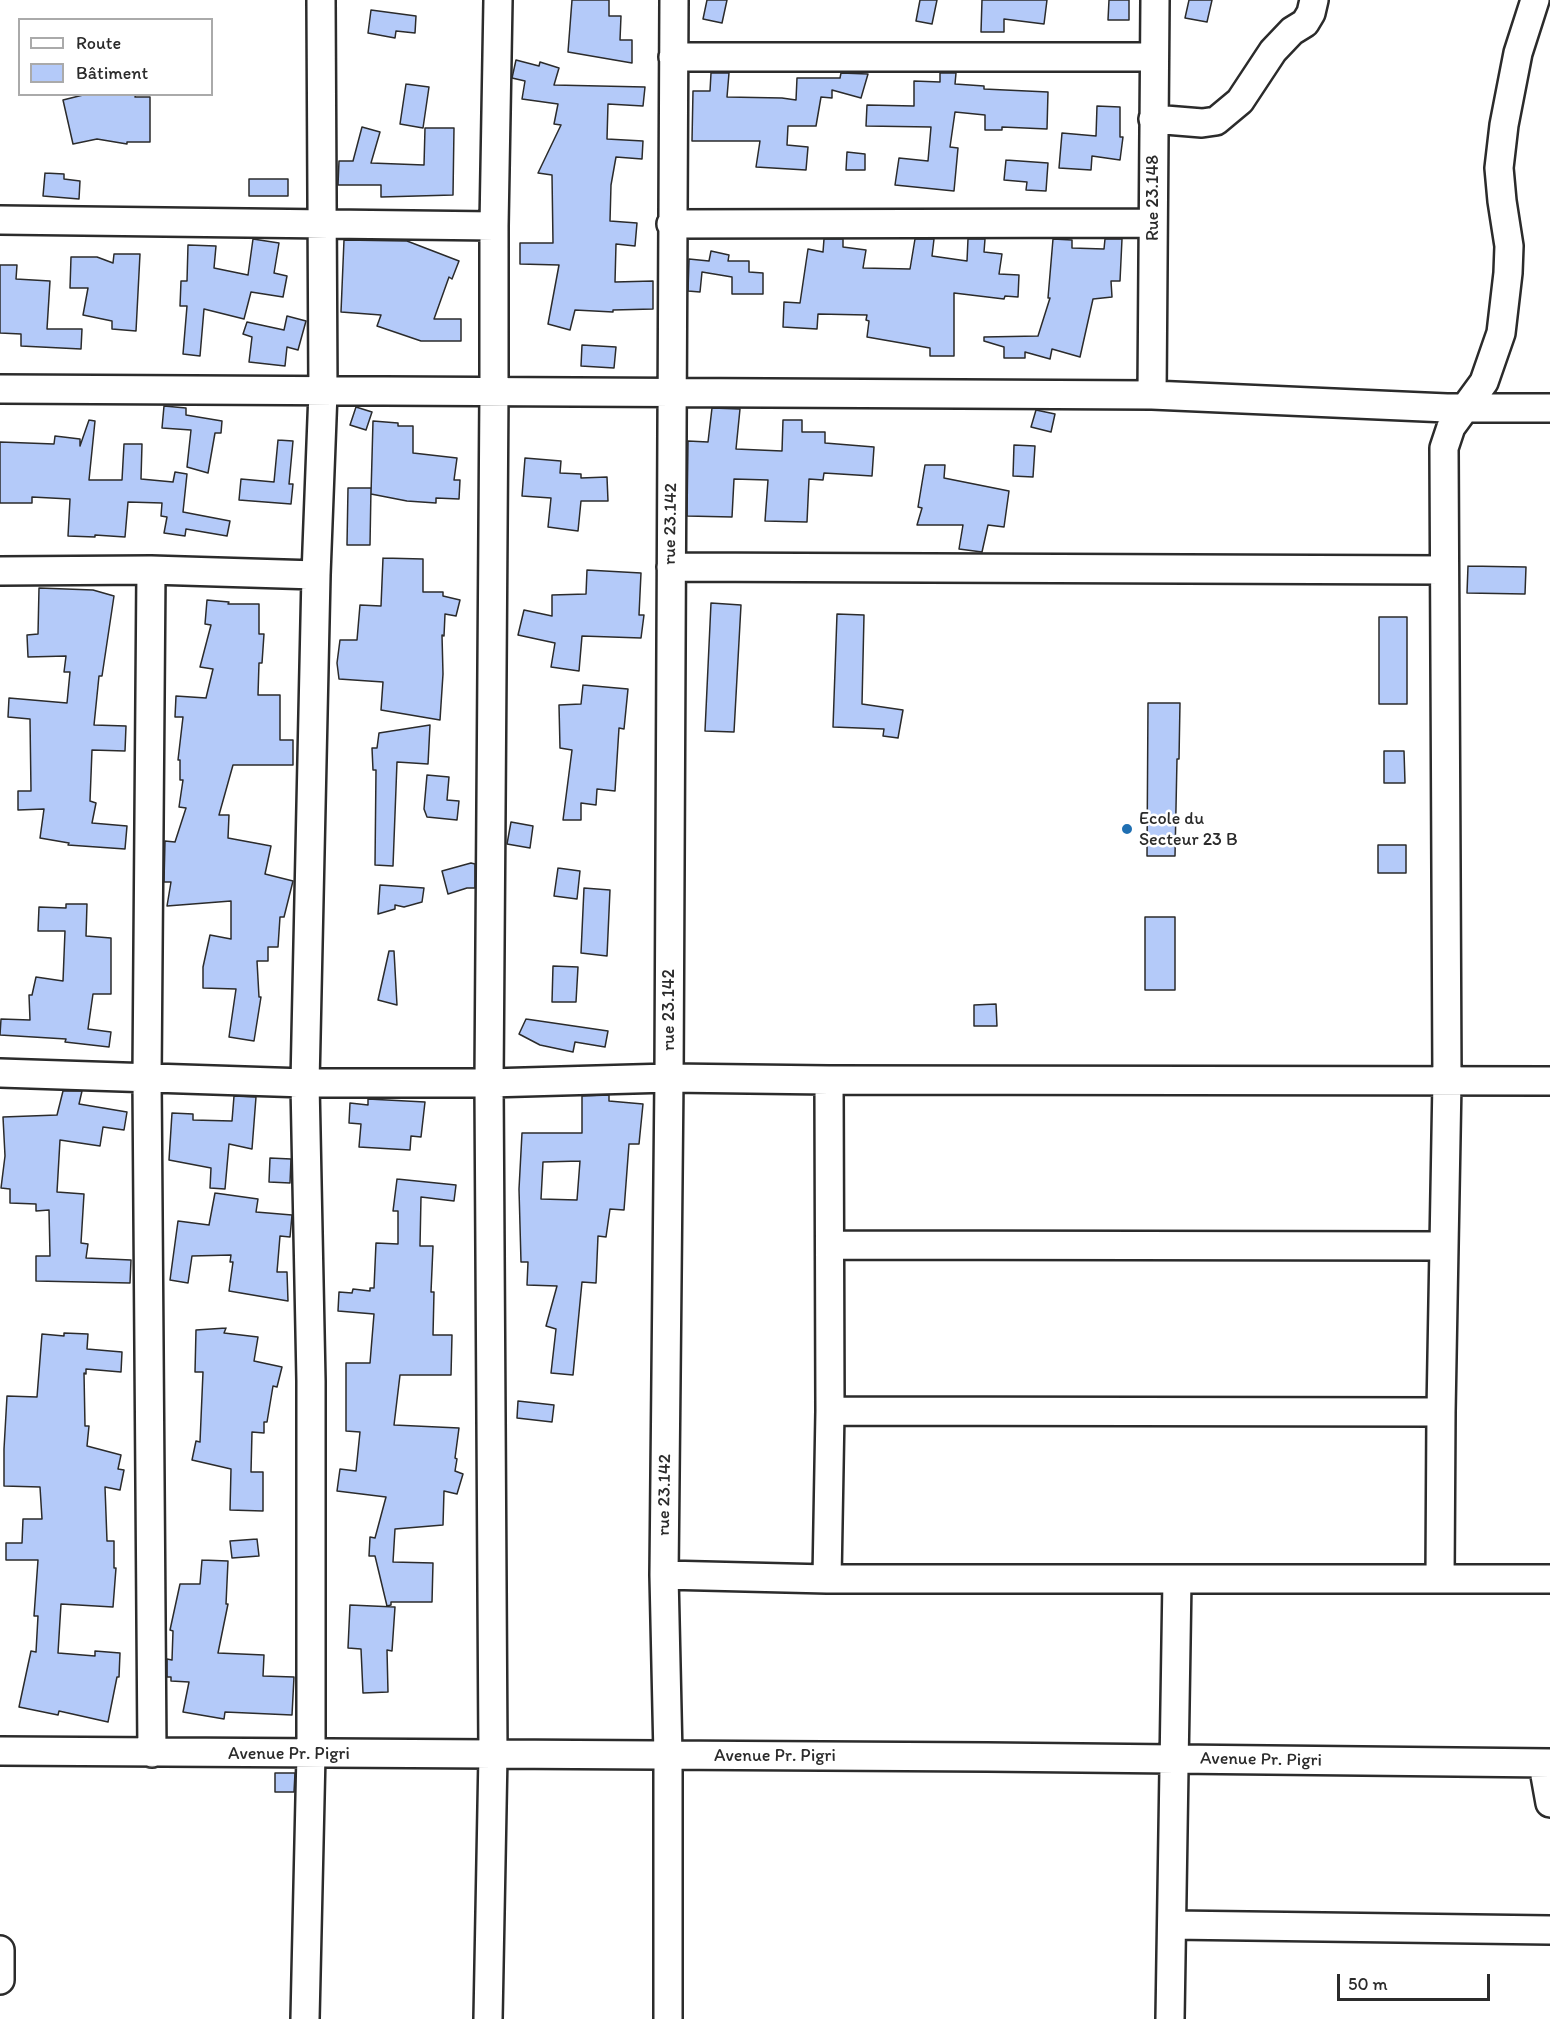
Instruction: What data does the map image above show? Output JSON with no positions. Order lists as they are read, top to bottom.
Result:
{
  "streets": {
    "street": ["Rue 23.148", "rue 23.142", "Avenue Pr. Pigri"]
  },
  "crossings": [
    ["rue 23.142", "Avenue Pr. Pigri"]
  ],
  "places": ["Ecole du Secteur 23 B"],
  "legend": ["Route", "Bâtiment"],
  "scale_bar": "50 m"
}
